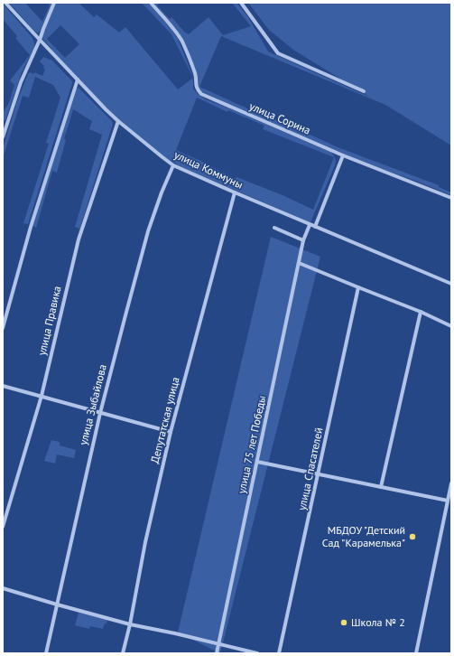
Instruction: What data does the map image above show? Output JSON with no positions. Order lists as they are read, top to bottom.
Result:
{
  "streets": {
    "street": [
      "улица Сорина",
      "улица Коммуны",
      "улица Правика",
      "улица Зыбайлова",
      "Депутатская улица",
      "улица 75 лет Победы",
      "улица Спасателей"
    ]
  },
  "crossings": [
    ["улица Коммуны", "улица Правика"],
    ["улица Коммуны", "улица Зыбайлова"],
    ["улица Коммуны", "Депутатская улица"],
    ["улица Коммуны", "улица 75 лет Победы"]
  ],
  "places": ["МБДОУ \"Детский Сад \"Карамелька\"", "Школа № 2"]
}
